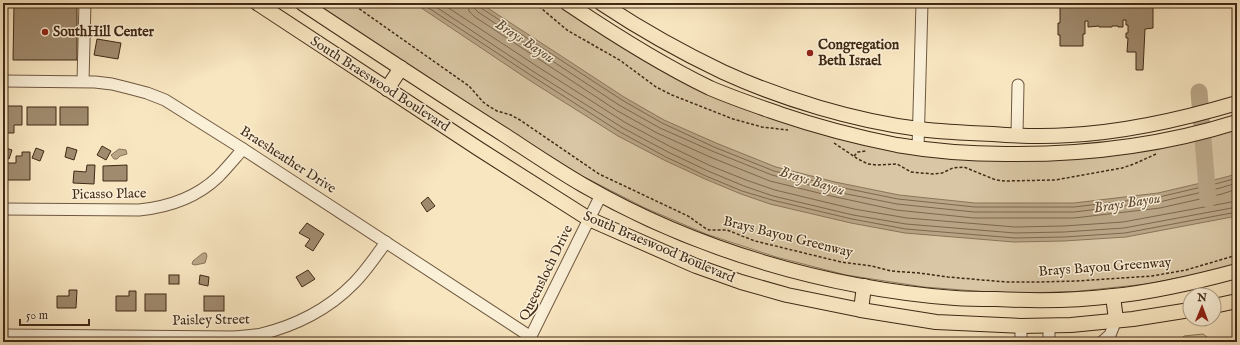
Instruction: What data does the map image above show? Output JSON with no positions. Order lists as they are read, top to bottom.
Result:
{
  "streets": {
    "main road": ["South Braeswood Boulevard"],
    "street": [
      "Braesheather Drive",
      "Picasso Place",
      "Queensloch Drive",
      "Paisley Street"
    ],
    "path": ["Brays Bayou Greenway"]
  },
  "crossings": [
    ["South Braeswood Boulevard", "Queensloch Drive"],
    ["Braesheather Drive", "Picasso Place"],
    ["Braesheather Drive", "Queensloch Drive"],
    ["Braesheather Drive", "Paisley Street"]
  ],
  "water": ["Brays Bayou"],
  "places": ["SouthHill Center", "Congregation Beth Israel"],
  "scale_bar": "50 m",
  "north": "top"
}
